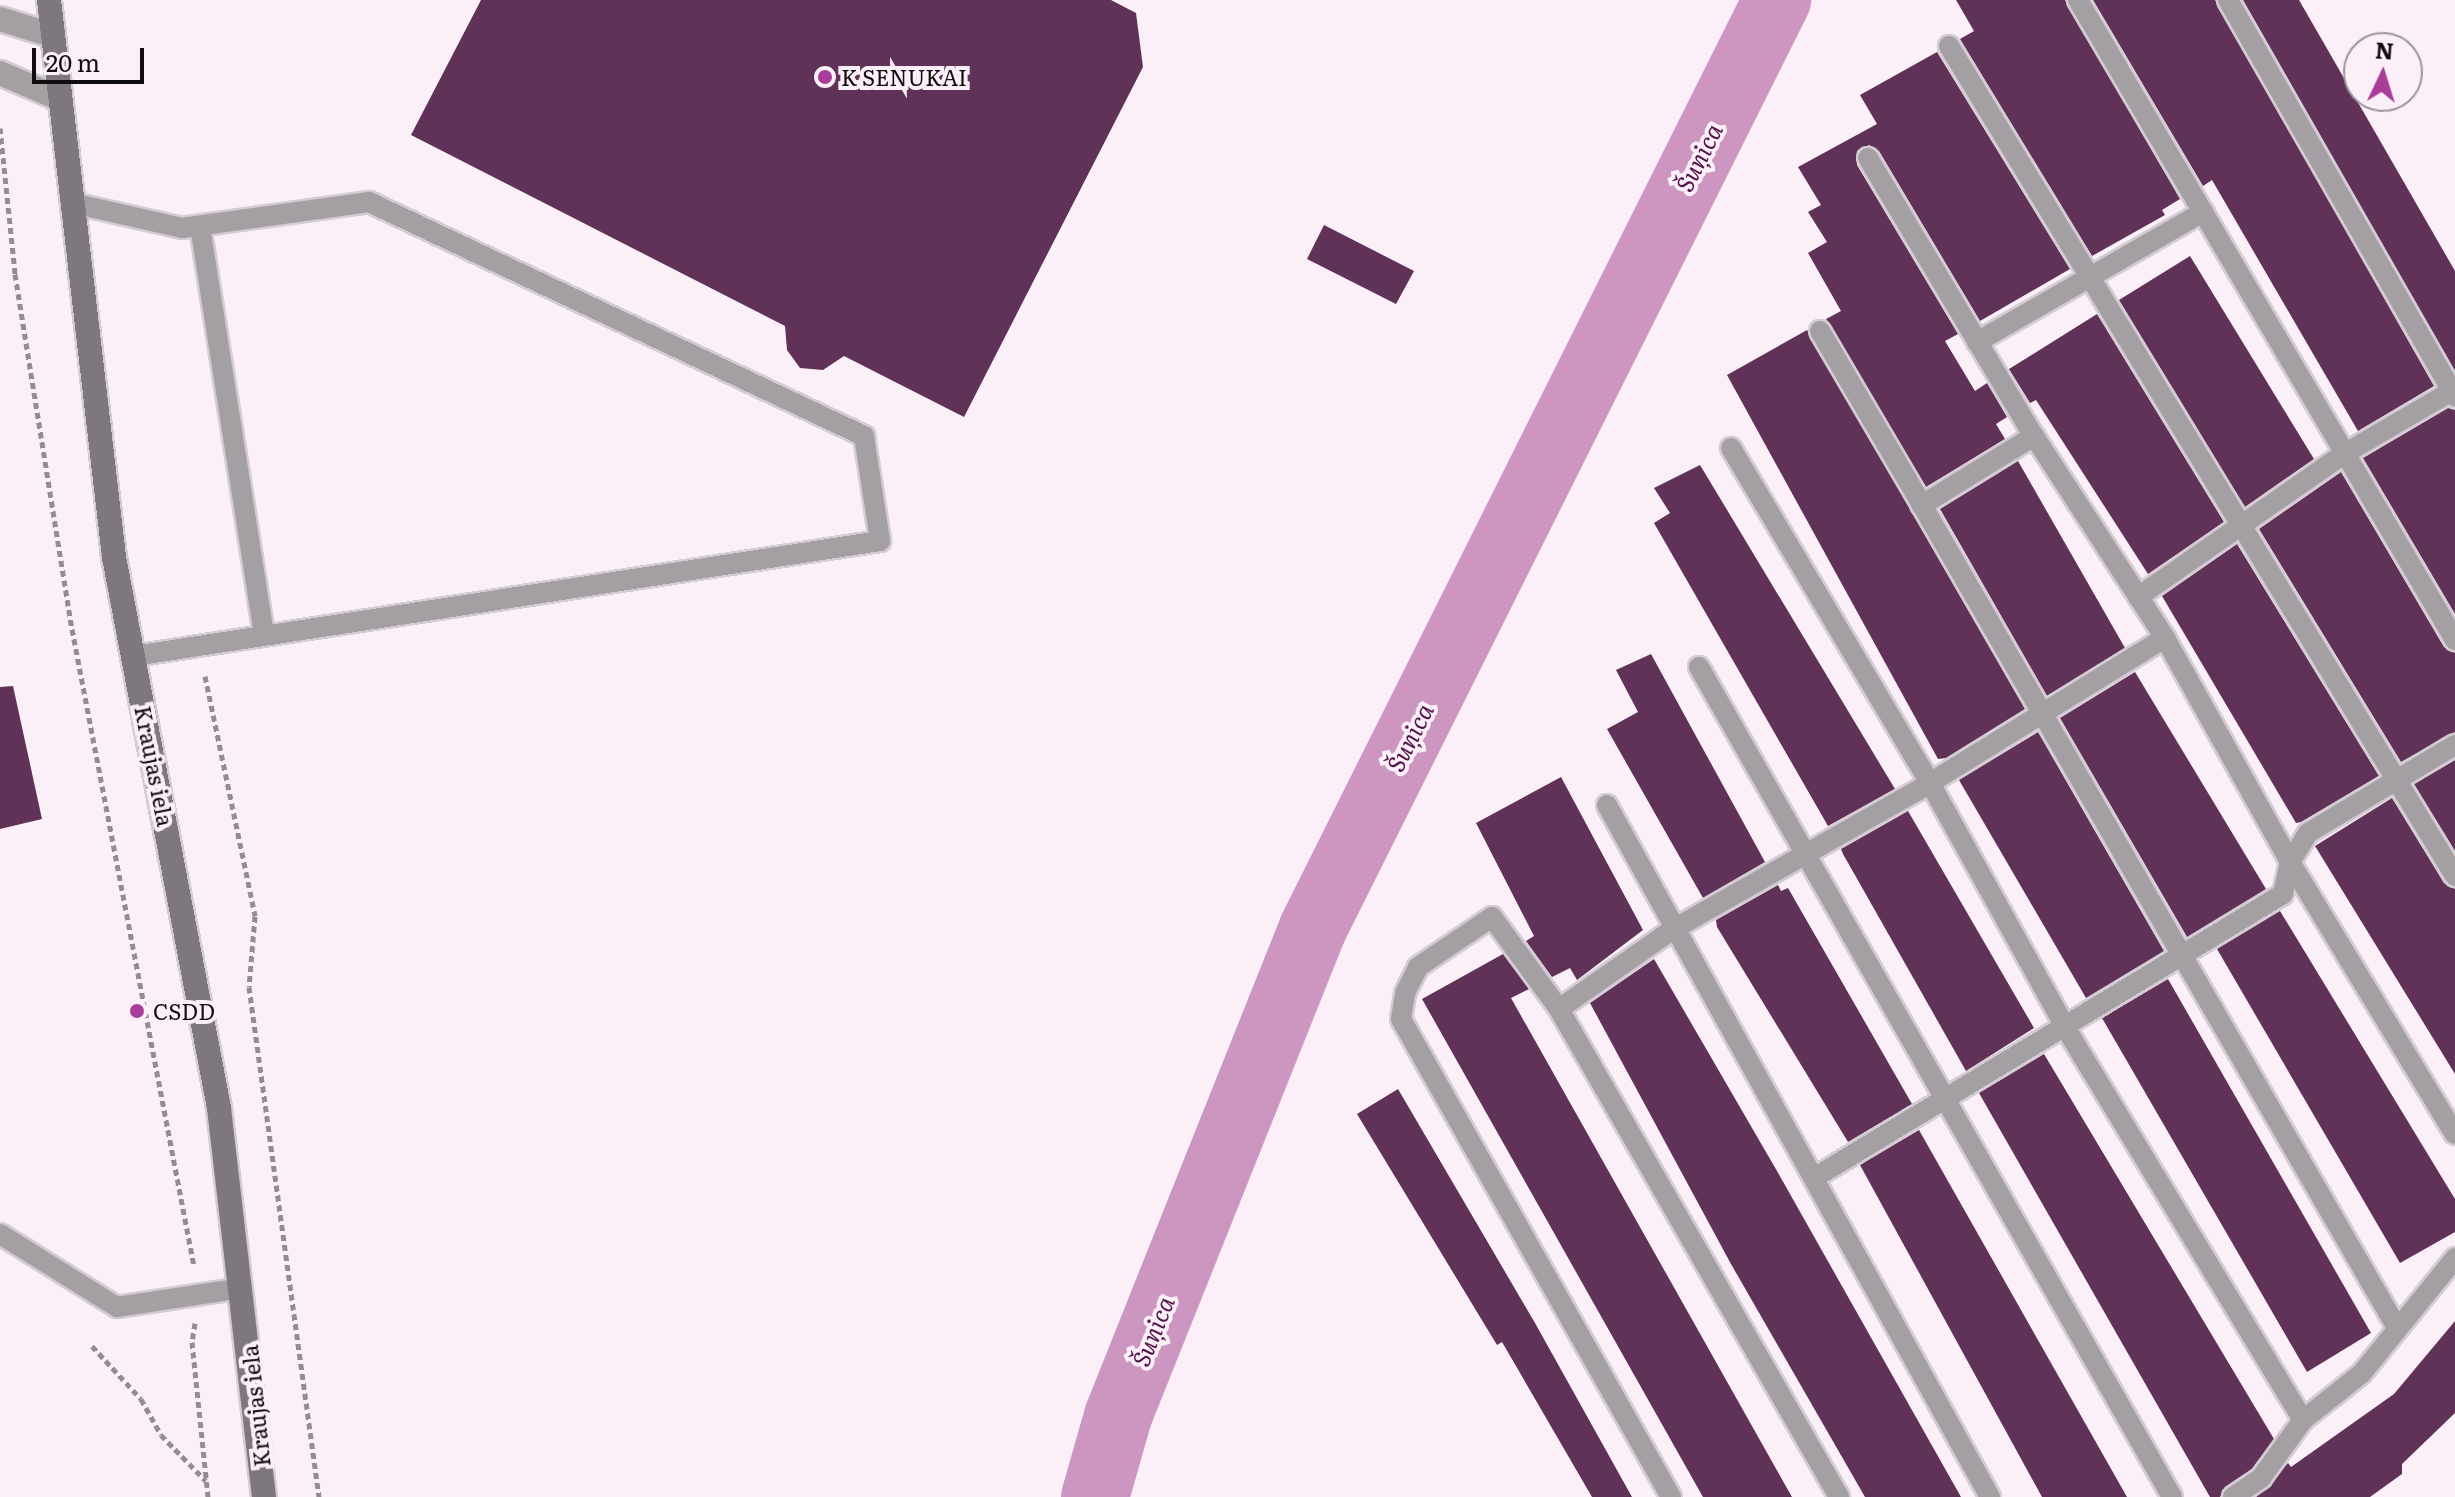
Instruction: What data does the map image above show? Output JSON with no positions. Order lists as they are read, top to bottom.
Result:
{
  "streets": {
    "street": ["Kraujas iela"]
  },
  "water": ["Šuņica"],
  "places": ["K SENUKAI", "CSDD"],
  "scale_bar": "20 m",
  "north": "top"
}
